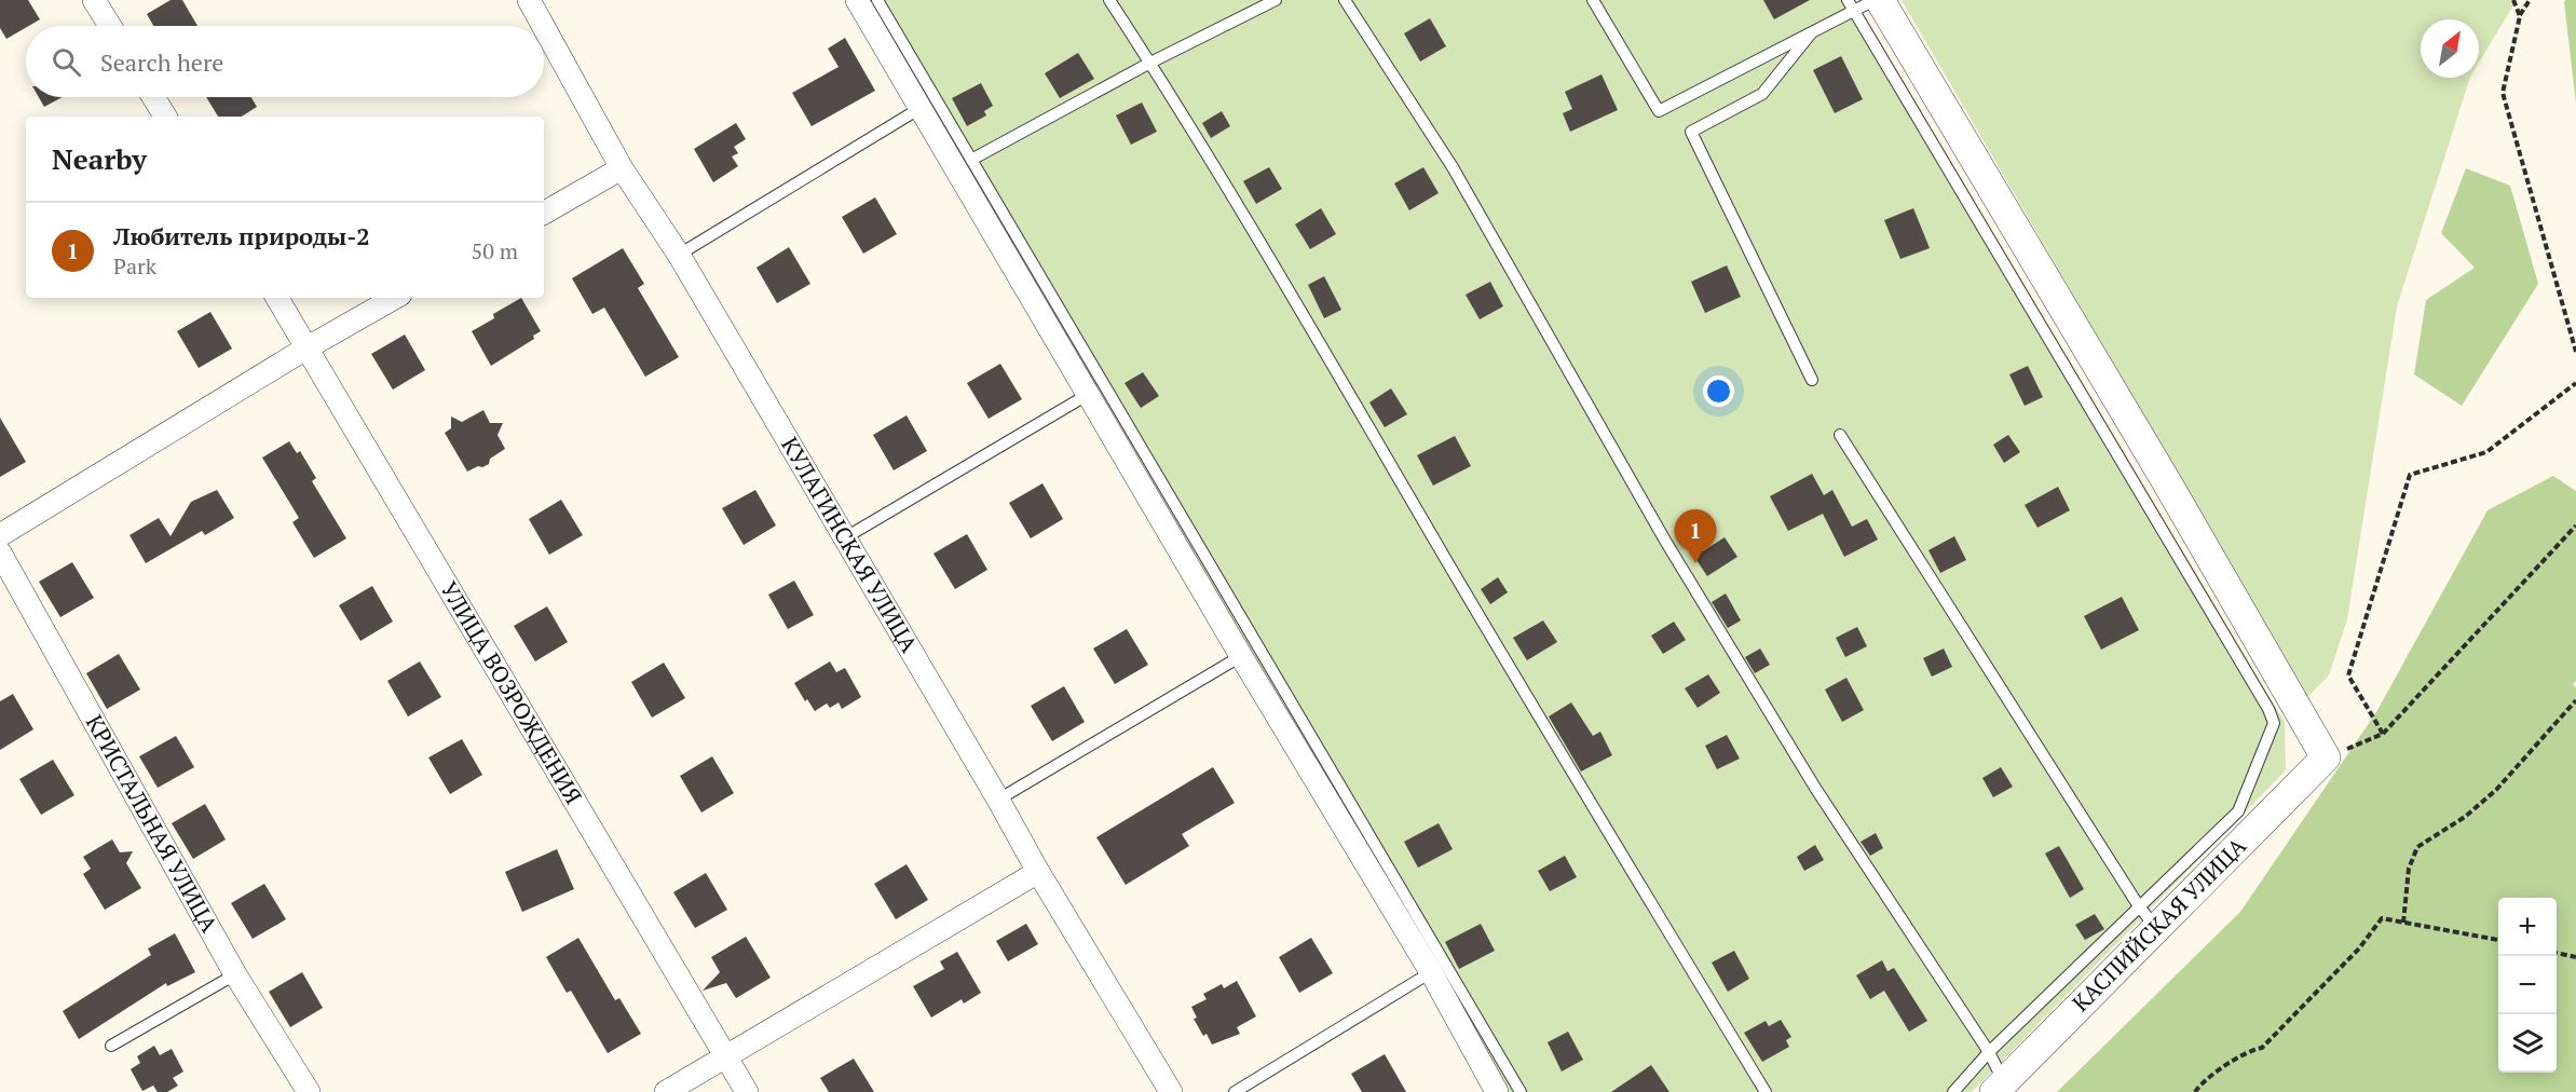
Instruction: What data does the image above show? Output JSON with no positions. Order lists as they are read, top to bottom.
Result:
{
  "streets": {
    "street": [
      "КУЛАГИНСКАЯ УЛИЦА",
      "УЛИЦА ВОЗРОЖДЕНИЯ",
      "КРИСТАЛЬНАЯ УЛИЦА",
      "КАСПИЙСКАЯ УЛИЦА"
    ]
  },
  "north": "top right",
  "page": {
    "search": "Search here",
    "heading": "Nearby",
    "list": [
      {
        "mark": "1",
        "name": "Любитель природы-2",
        "note": "Park",
        "value": "50 m"
      }
    ],
    "pins": "1",
    "map_buttons": ["+", "−"]
  }
}
